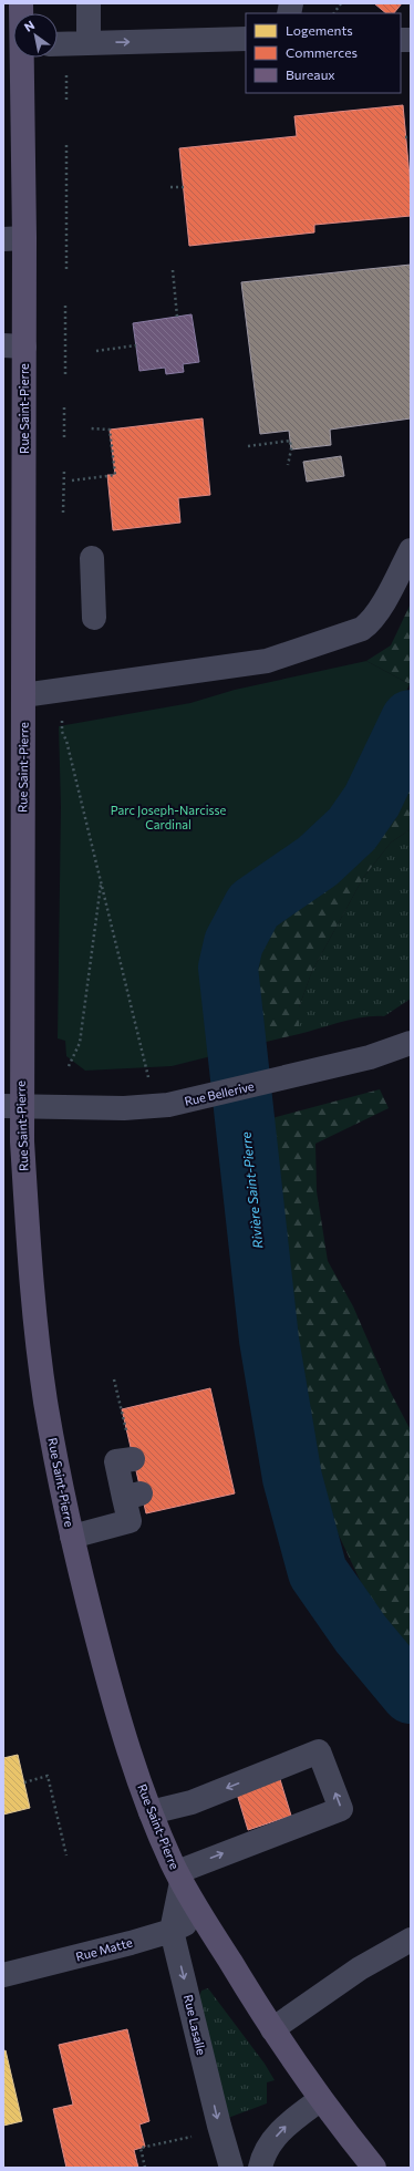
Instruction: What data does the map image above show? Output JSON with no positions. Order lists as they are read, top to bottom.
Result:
{
  "streets": {
    "main road": ["Rue Saint-Pierre"],
    "street": ["Rue Bellerive", "Rue Matte", "Rue Lasalle"]
  },
  "crossings": [
    ["Rue Saint-Pierre", "Rue Bellerive"],
    ["Rue Saint-Pierre", "Rue Matte"],
    ["Rue Saint-Pierre", "Rue Lasalle"],
    ["Rue Matte", "Rue Lasalle"]
  ],
  "one_way": ["Rue Lasalle"],
  "water": ["Rivière Saint-Pierre"],
  "parks": ["Parc Joseph-Narcisse Cardinal"],
  "legend": ["Logements", "Commerces", "Bureaux"],
  "north": "top left"
}
